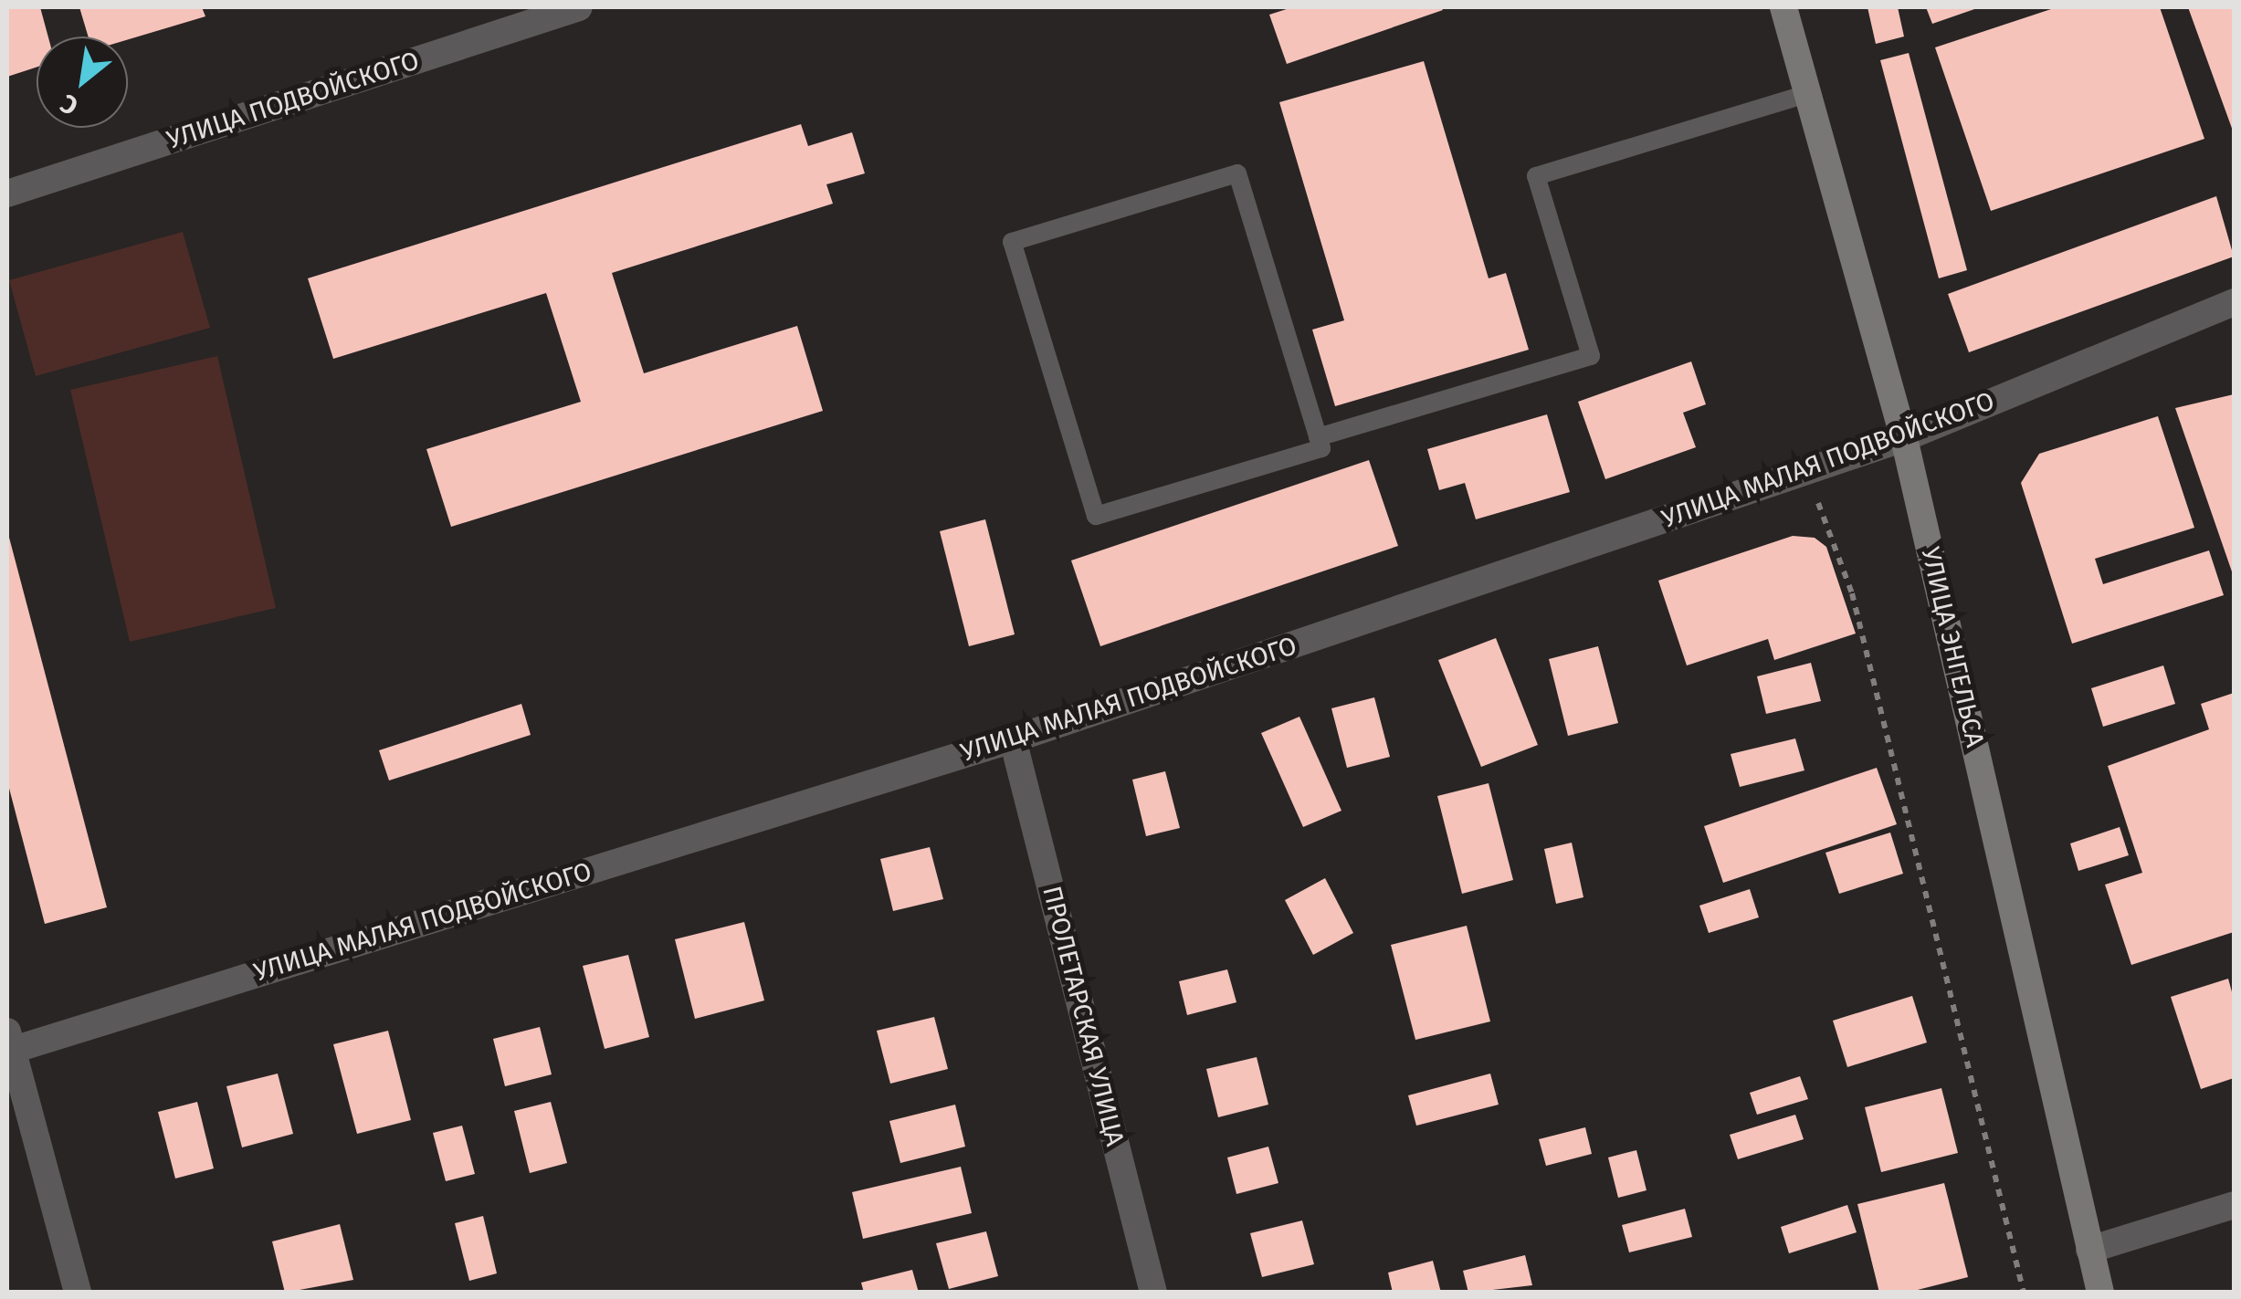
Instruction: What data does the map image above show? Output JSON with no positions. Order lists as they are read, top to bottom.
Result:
{
  "streets": {
    "main road": ["УЛИЦА ЭНГЕЛЬСА"],
    "street": ["УЛИЦА ПОДВОЙСКОГО", "УЛИЦА МАЛАЯ ПОДВОЙСКОГО", "ПРОЛЕТАРСКАЯ УЛИЦА"]
  },
  "crossings": [
    ["УЛИЦА МАЛАЯ ПОДВОЙСКОГО", "УЛИЦА ЭНГЕЛЬСА"],
    ["УЛИЦА МАЛАЯ ПОДВОЙСКОГО", "ПРОЛЕТАРСКАЯ УЛИЦА"]
  ],
  "north": "bottom left"
}
